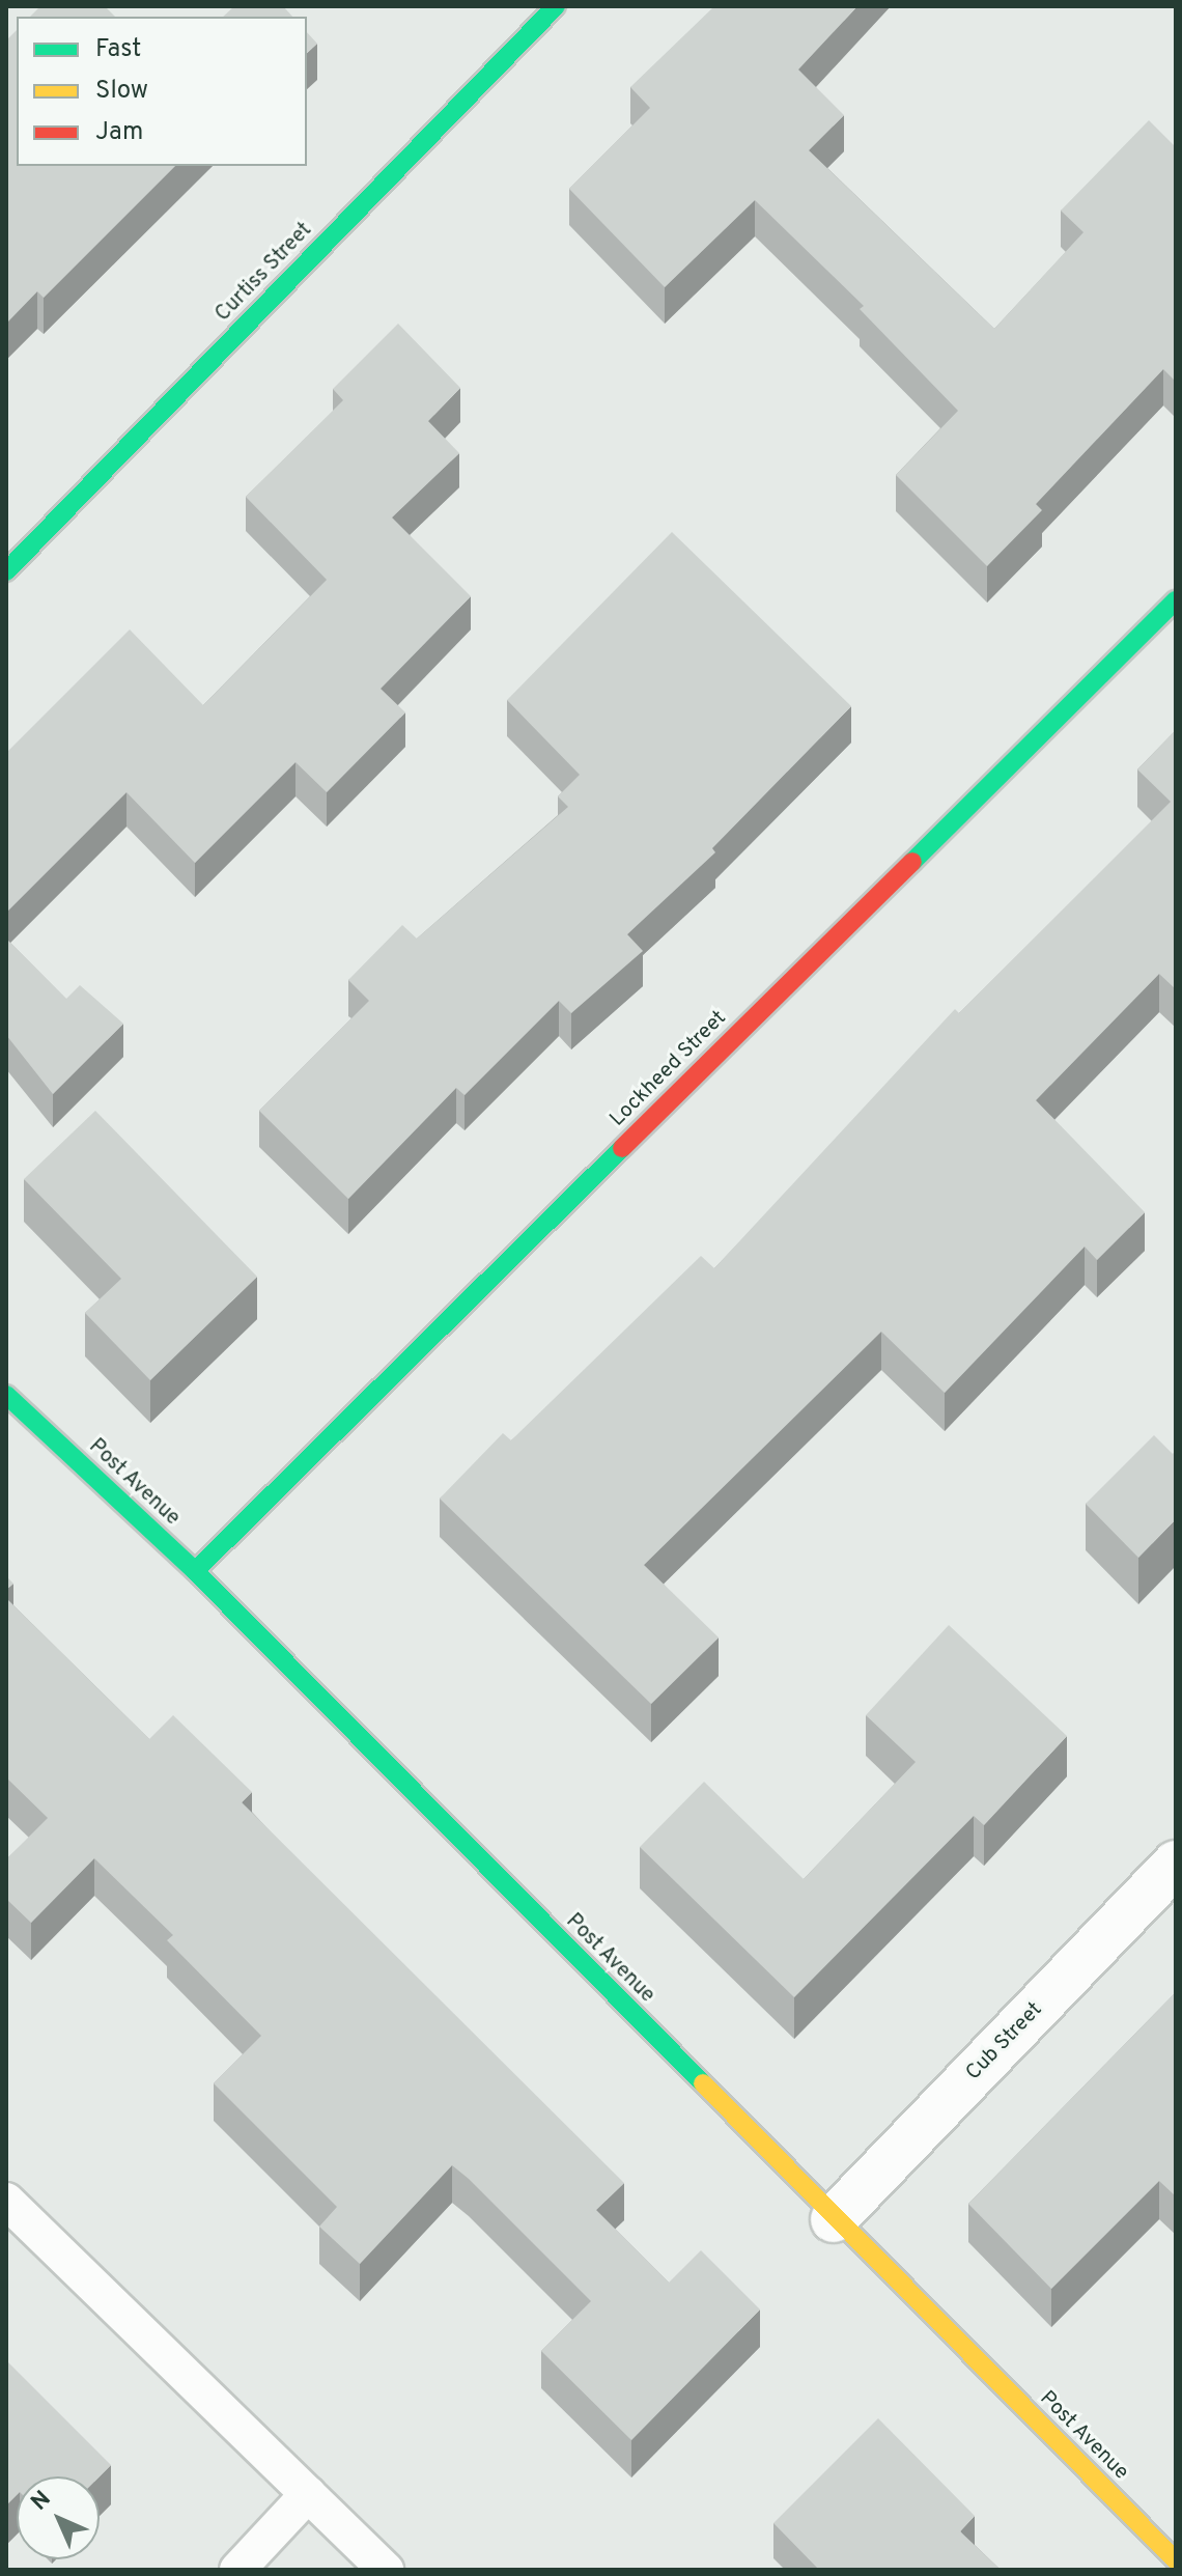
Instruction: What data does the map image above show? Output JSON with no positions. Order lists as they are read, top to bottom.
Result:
{
  "streets": {
    "street": [
      "Curtiss Street",
      "Lockheed Street",
      "Post Avenue",
      "Cub Street"
    ]
  },
  "crossings": [
    ["Lockheed Street", "Post Avenue"],
    ["Post Avenue", "Cub Street"]
  ],
  "legend": ["Fast", "Slow", "Jam"],
  "north": "top left"
}
